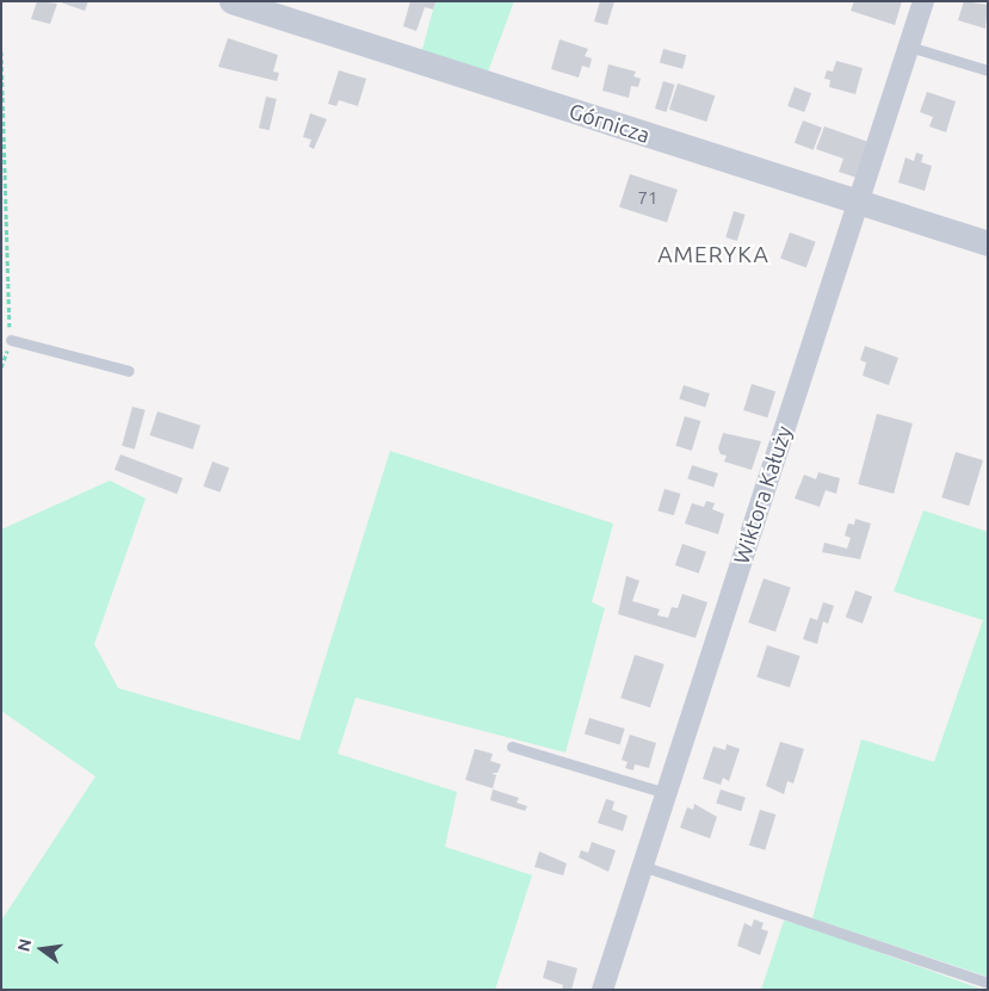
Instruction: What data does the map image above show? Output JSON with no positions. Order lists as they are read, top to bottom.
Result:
{
  "streets": {
    "street": ["Górnicza", "Wiktora Kałuży"]
  },
  "crossings": [
    ["Górnicza", "Wiktora Kałuży"]
  ],
  "districts": ["AMERYKA"],
  "house_numbers": ["71"],
  "north": "left"
}
